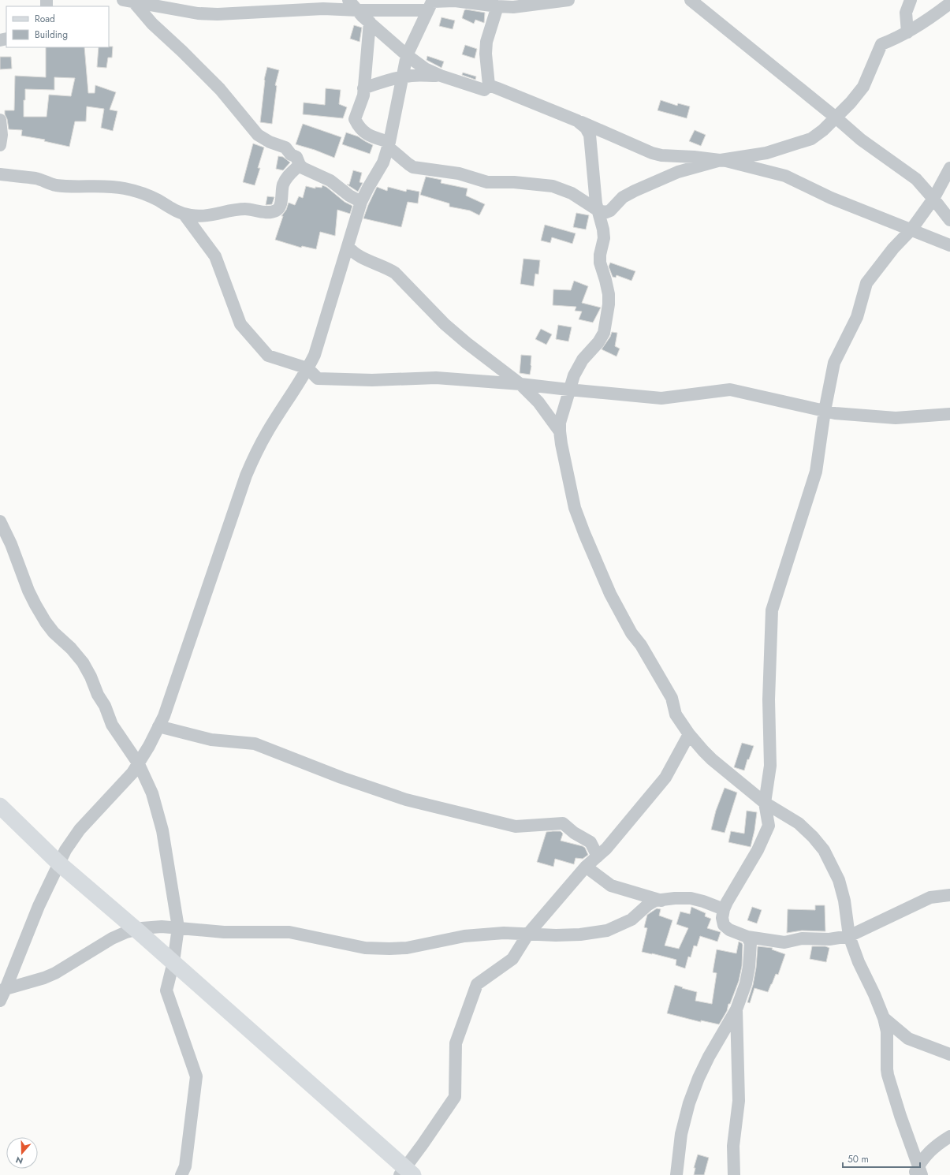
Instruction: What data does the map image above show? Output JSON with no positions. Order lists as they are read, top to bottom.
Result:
{
  "legend": ["Road", "Building"],
  "scale_bar": "50 m",
  "north": "bottom"
}
